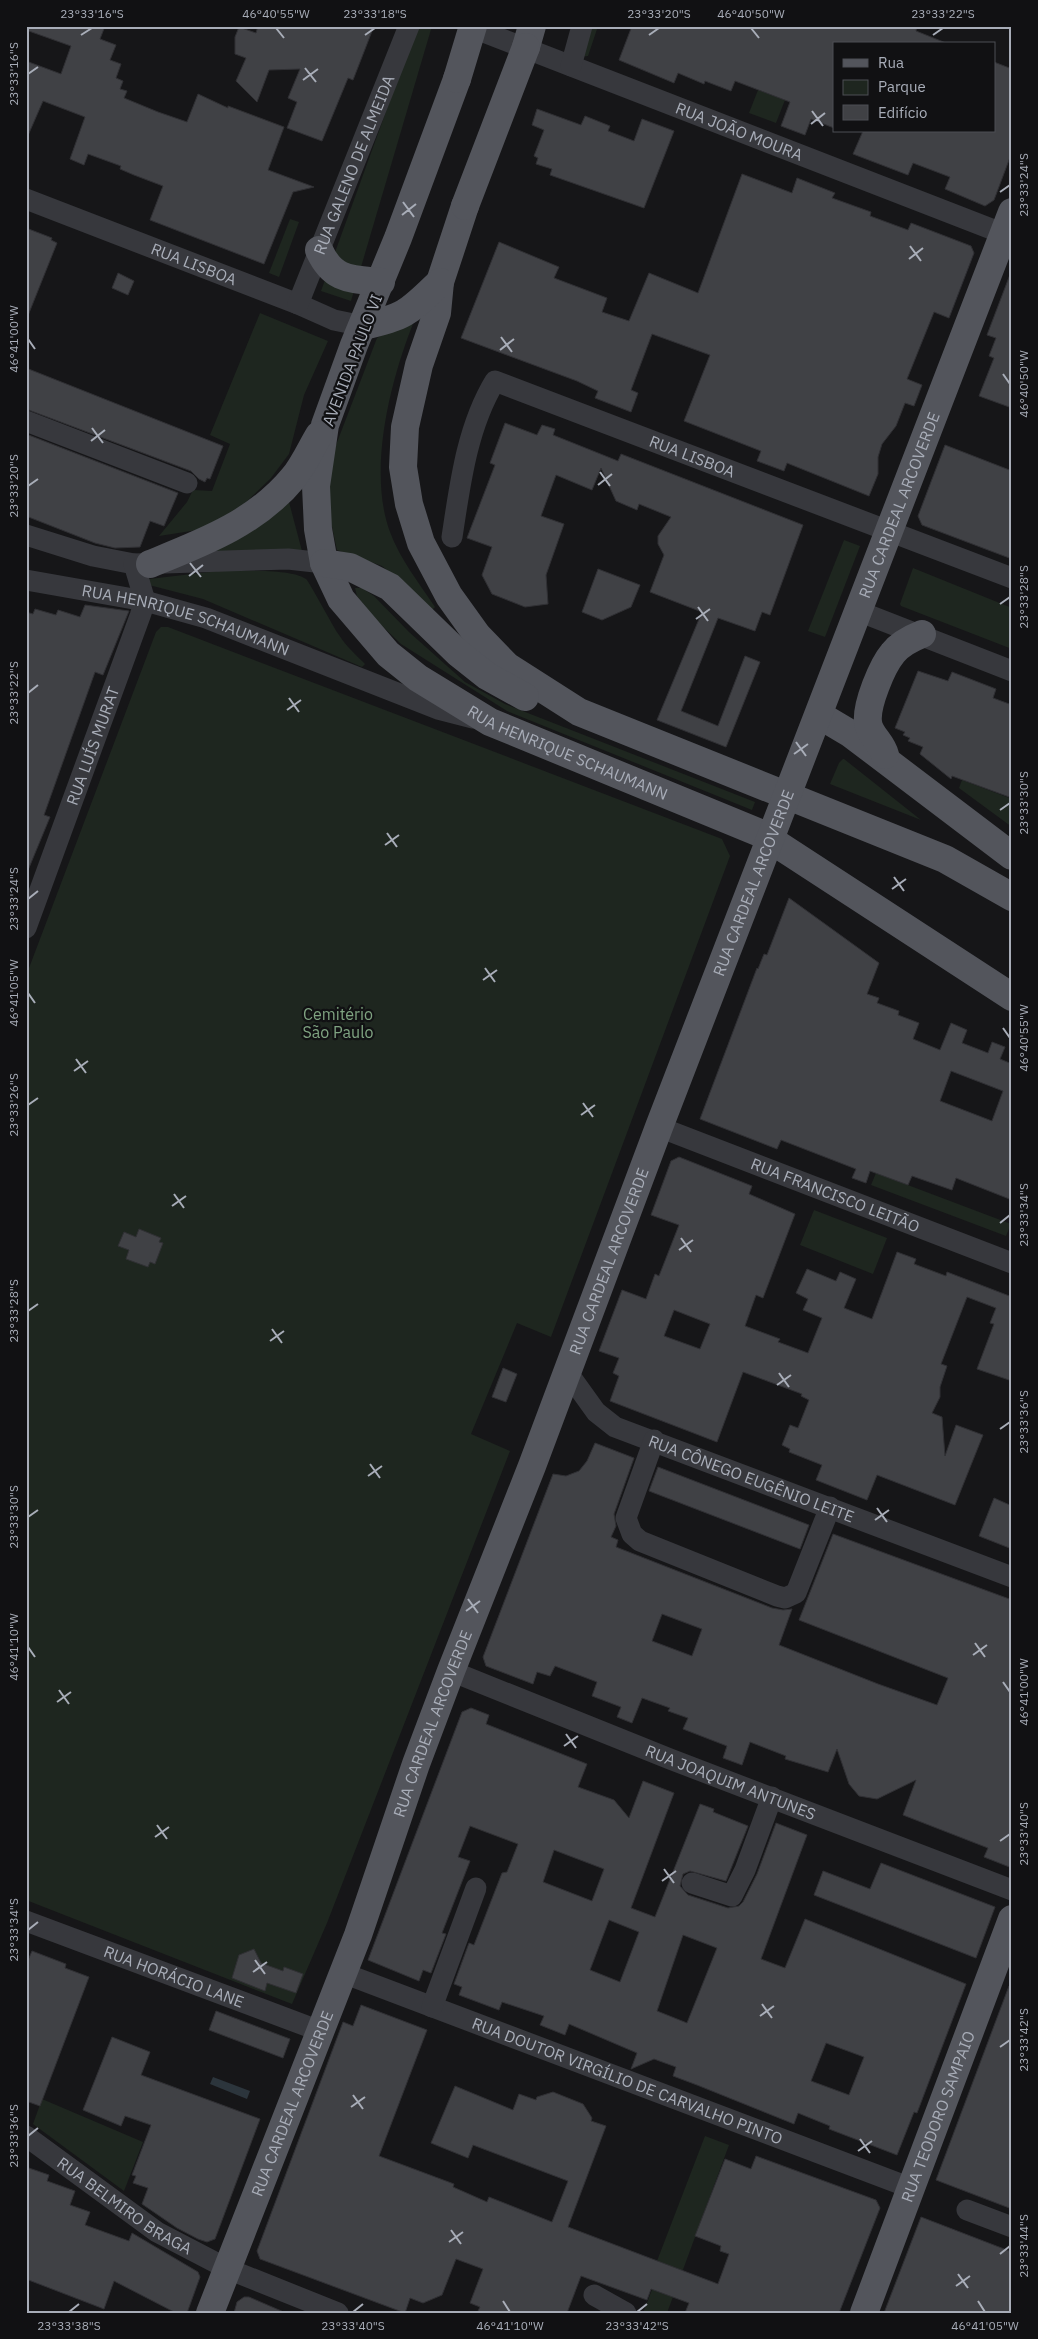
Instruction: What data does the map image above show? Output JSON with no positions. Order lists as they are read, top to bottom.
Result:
{
  "streets": {
    "main road": [
      "AVENIDA PAULO VI",
      "RUA CARDEAL ARCOVERDE",
      "RUA HENRIQUE SCHAUMANN",
      "RUA TEODORO SAMPAIO"
    ],
    "street": [
      "RUA JOÃO MOURA",
      "RUA GALENO DE ALMEIDA",
      "RUA LISBOA",
      "RUA LUÍS MURAT",
      "RUA FRANCISCO LEITÃO",
      "RUA CÔNEGO EUGÊNIO LEITE",
      "RUA JOAQUIM ANTUNES",
      "RUA HORÁCIO LANE",
      "RUA DOUTOR VIRGÍLIO DE CARVALHO PINTO",
      "RUA BELMIRO BRAGA"
    ]
  },
  "crossings": [
    ["RUA JOÃO MOURA", "RUA CARDEAL ARCOVERDE"],
    ["RUA GALENO DE ALMEIDA", "RUA LISBOA"],
    ["RUA LISBOA", "AVENIDA PAULO VI"],
    ["RUA LISBOA", "RUA CARDEAL ARCOVERDE"],
    ["AVENIDA PAULO VI", "RUA HENRIQUE SCHAUMANN"],
    ["RUA CARDEAL ARCOVERDE", "RUA HENRIQUE SCHAUMANN"],
    ["RUA CARDEAL ARCOVERDE", "RUA FRANCISCO LEITÃO"],
    ["RUA CARDEAL ARCOVERDE", "RUA CÔNEGO EUGÊNIO LEITE"],
    ["RUA CARDEAL ARCOVERDE", "RUA JOAQUIM ANTUNES"],
    ["RUA CARDEAL ARCOVERDE", "RUA HORÁCIO LANE"],
    ["RUA CARDEAL ARCOVERDE", "RUA DOUTOR VIRGÍLIO DE CARVALHO PINTO"],
    ["RUA CARDEAL ARCOVERDE", "RUA BELMIRO BRAGA"],
    ["RUA HENRIQUE SCHAUMANN", "RUA LUÍS MURAT"],
    ["RUA DOUTOR VIRGÍLIO DE CARVALHO PINTO", "RUA TEODORO SAMPAIO"]
  ],
  "parks": ["Cemitério São Paulo"],
  "legend": ["Rua", "Parque", "Edifício"],
  "coordinates": [
    "23°33'16\"S",
    "46°40'55\"W",
    "23°33'18\"S",
    "23°33'20\"S",
    "46°40'50\"W",
    "23°33'22\"S",
    "23°33'24\"S",
    "46°41'00\"W",
    "23°33'28\"S",
    "23°33'30\"S",
    "46°41'05\"W",
    "23°33'26\"S",
    "23°33'34\"S",
    "23°33'36\"S",
    "46°41'10\"W",
    "23°33'40\"S",
    "23°33'42\"S",
    "23°33'44\"S",
    "23°33'38\"S"
  ]
}
